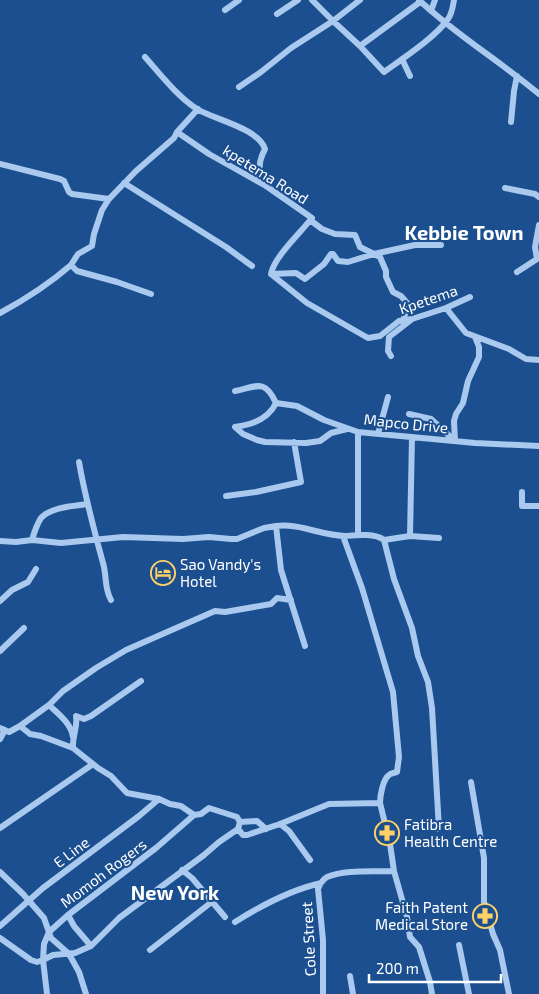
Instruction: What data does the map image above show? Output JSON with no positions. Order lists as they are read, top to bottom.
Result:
{
  "streets": {
    "street": [
      "kpetema Road",
      "Kpetema",
      "Mapco Drive",
      "E Line",
      "Momoh Rogers",
      "Cole Street"
    ]
  },
  "crossings": [
    ["kpetema Road", "Kpetema"]
  ],
  "districts": ["Kebbie Town", "New York"],
  "places": {
    "hotel": ["Sao Vandy's Hotel"],
    "pharmacy": ["Fatibra Health Centre", "Faith Patent Medical Store"]
  },
  "scale_bar": "200 m"
}
